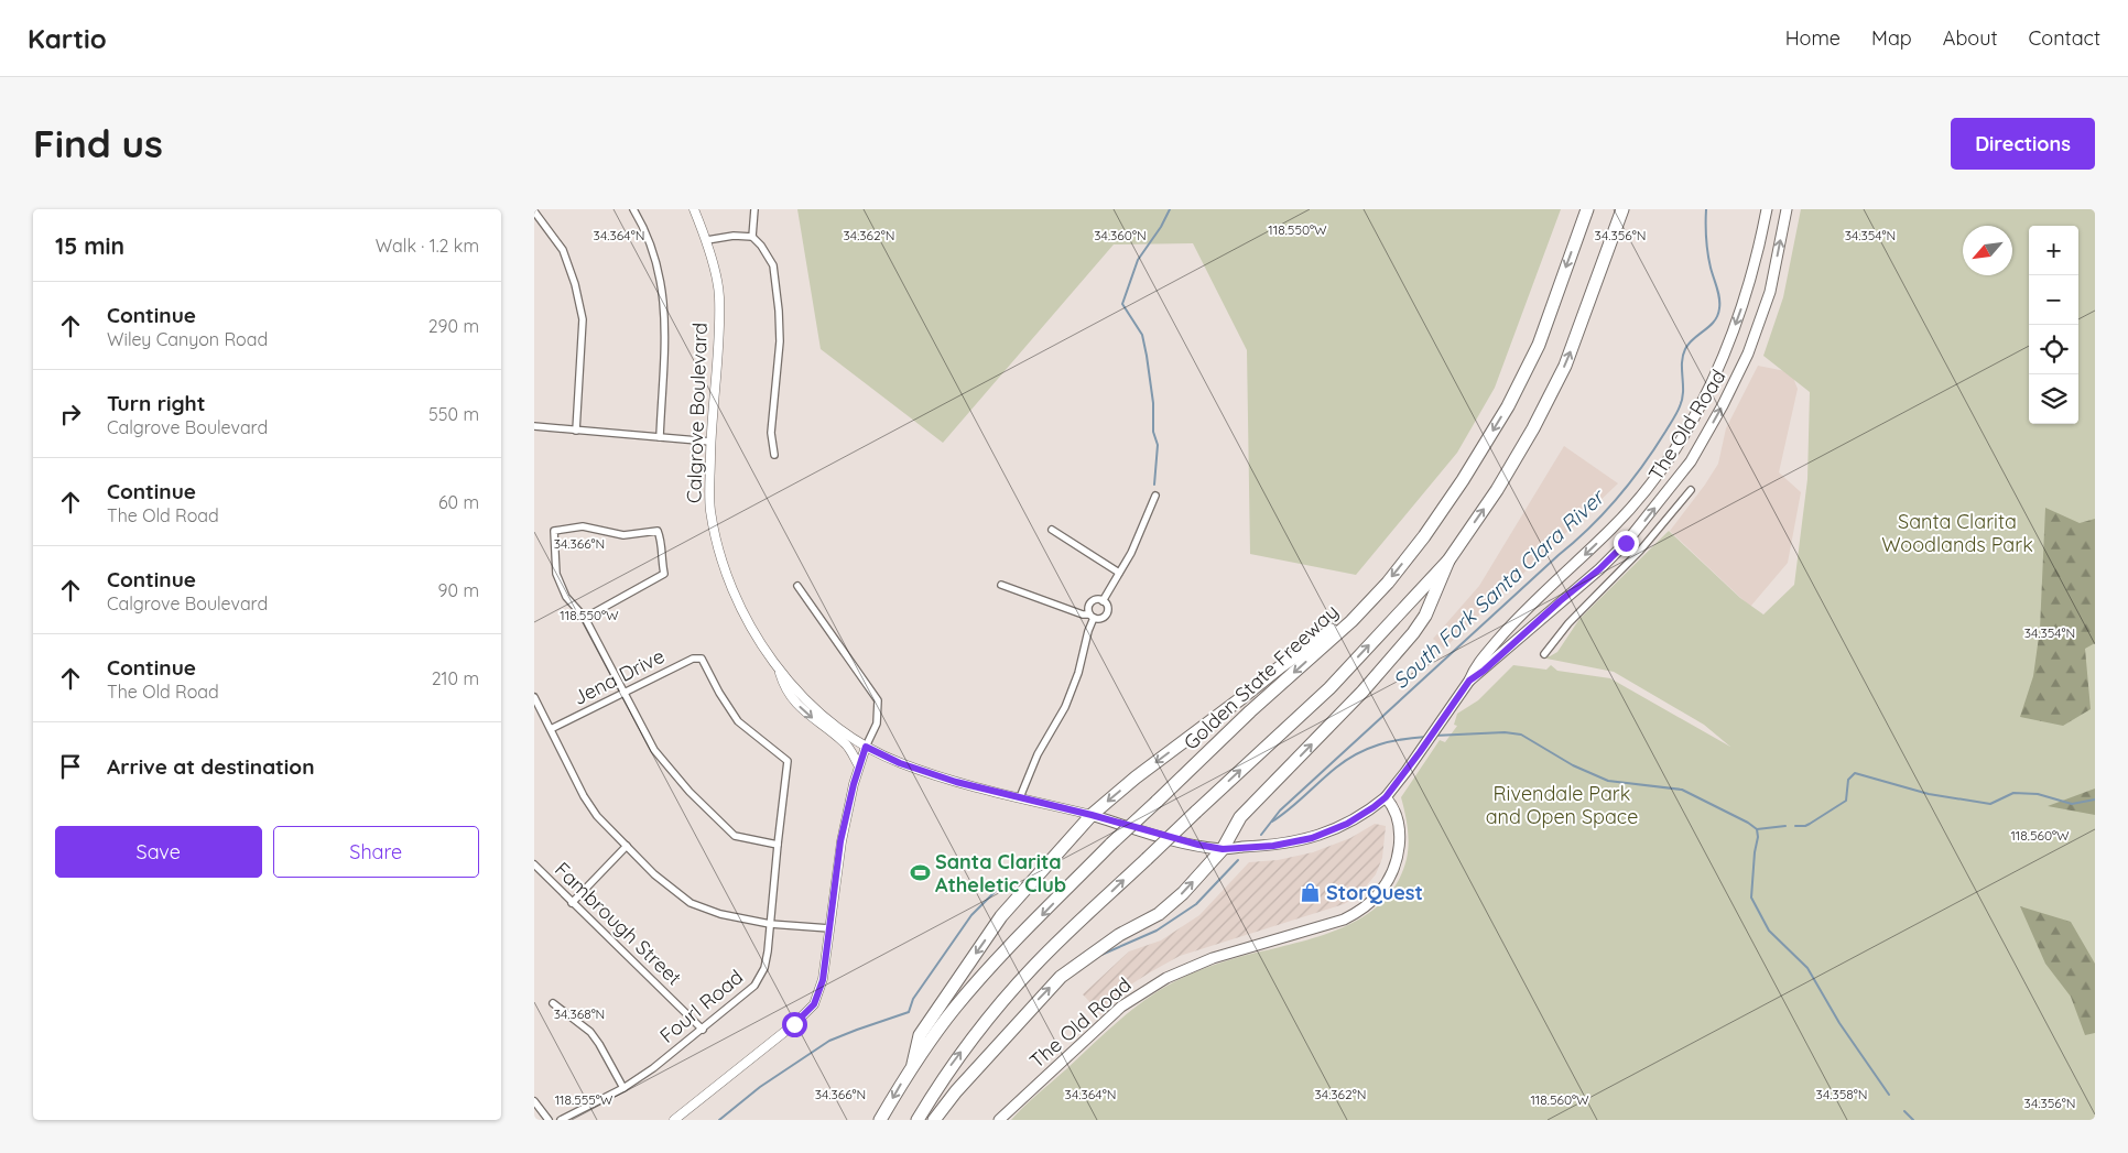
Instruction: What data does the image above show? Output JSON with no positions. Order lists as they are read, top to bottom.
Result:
{
  "streets": {
    "highway": ["Golden State Freeway"],
    "main road": ["Calgrove Boulevard", "The Old Road"],
    "street": ["Jena Drive", "Fambrough Street", "Fourl Road"]
  },
  "crossings": [
    ["Calgrove Boulevard", "The Old Road"],
    ["Jena Drive", "Fourl Road"],
    ["Fambrough Street", "Fourl Road"]
  ],
  "water": ["South Fork Santa Clara River"],
  "parks": ["Santa Clarita Woodlands Park", "Rivendale Park and Open Space"],
  "places": {
    "sports": ["Santa Clarita Atheletic Club"],
    "shop": ["StorQuest"]
  },
  "north": "bottom left",
  "page": {
    "header": "Kartio",
    "nav": [
      "Home",
      "Map",
      "About",
      "Contact"
    ],
    "buttons": [
      "Directions",
      ["Save", "Share"]
    ],
    "title": "Find us",
    "heading": ["15 min", "Walk · 1.2 km"],
    "map_buttons": ["+", "−"],
    "list": [
      ["Continue", "Wiley Canyon Road", "290 m"],
      ["Turn right", "Calgrove Boulevard", "550 m"],
      ["Continue", "The Old Road", "60 m"],
      ["Continue", "Calgrove Boulevard", "90 m"],
      ["Continue", "The Old Road", "210 m"],
      "Arrive at destination"
    ]
  },
  "coordinates": [
    "118.550°W",
    "34.364°N",
    "34.362°N",
    "34.360°N",
    "34.356°N",
    "34.354°N",
    "34.366°N",
    "118.560°W",
    "34.368°N",
    "34.358°N",
    "118.555°W"
  ]
}
